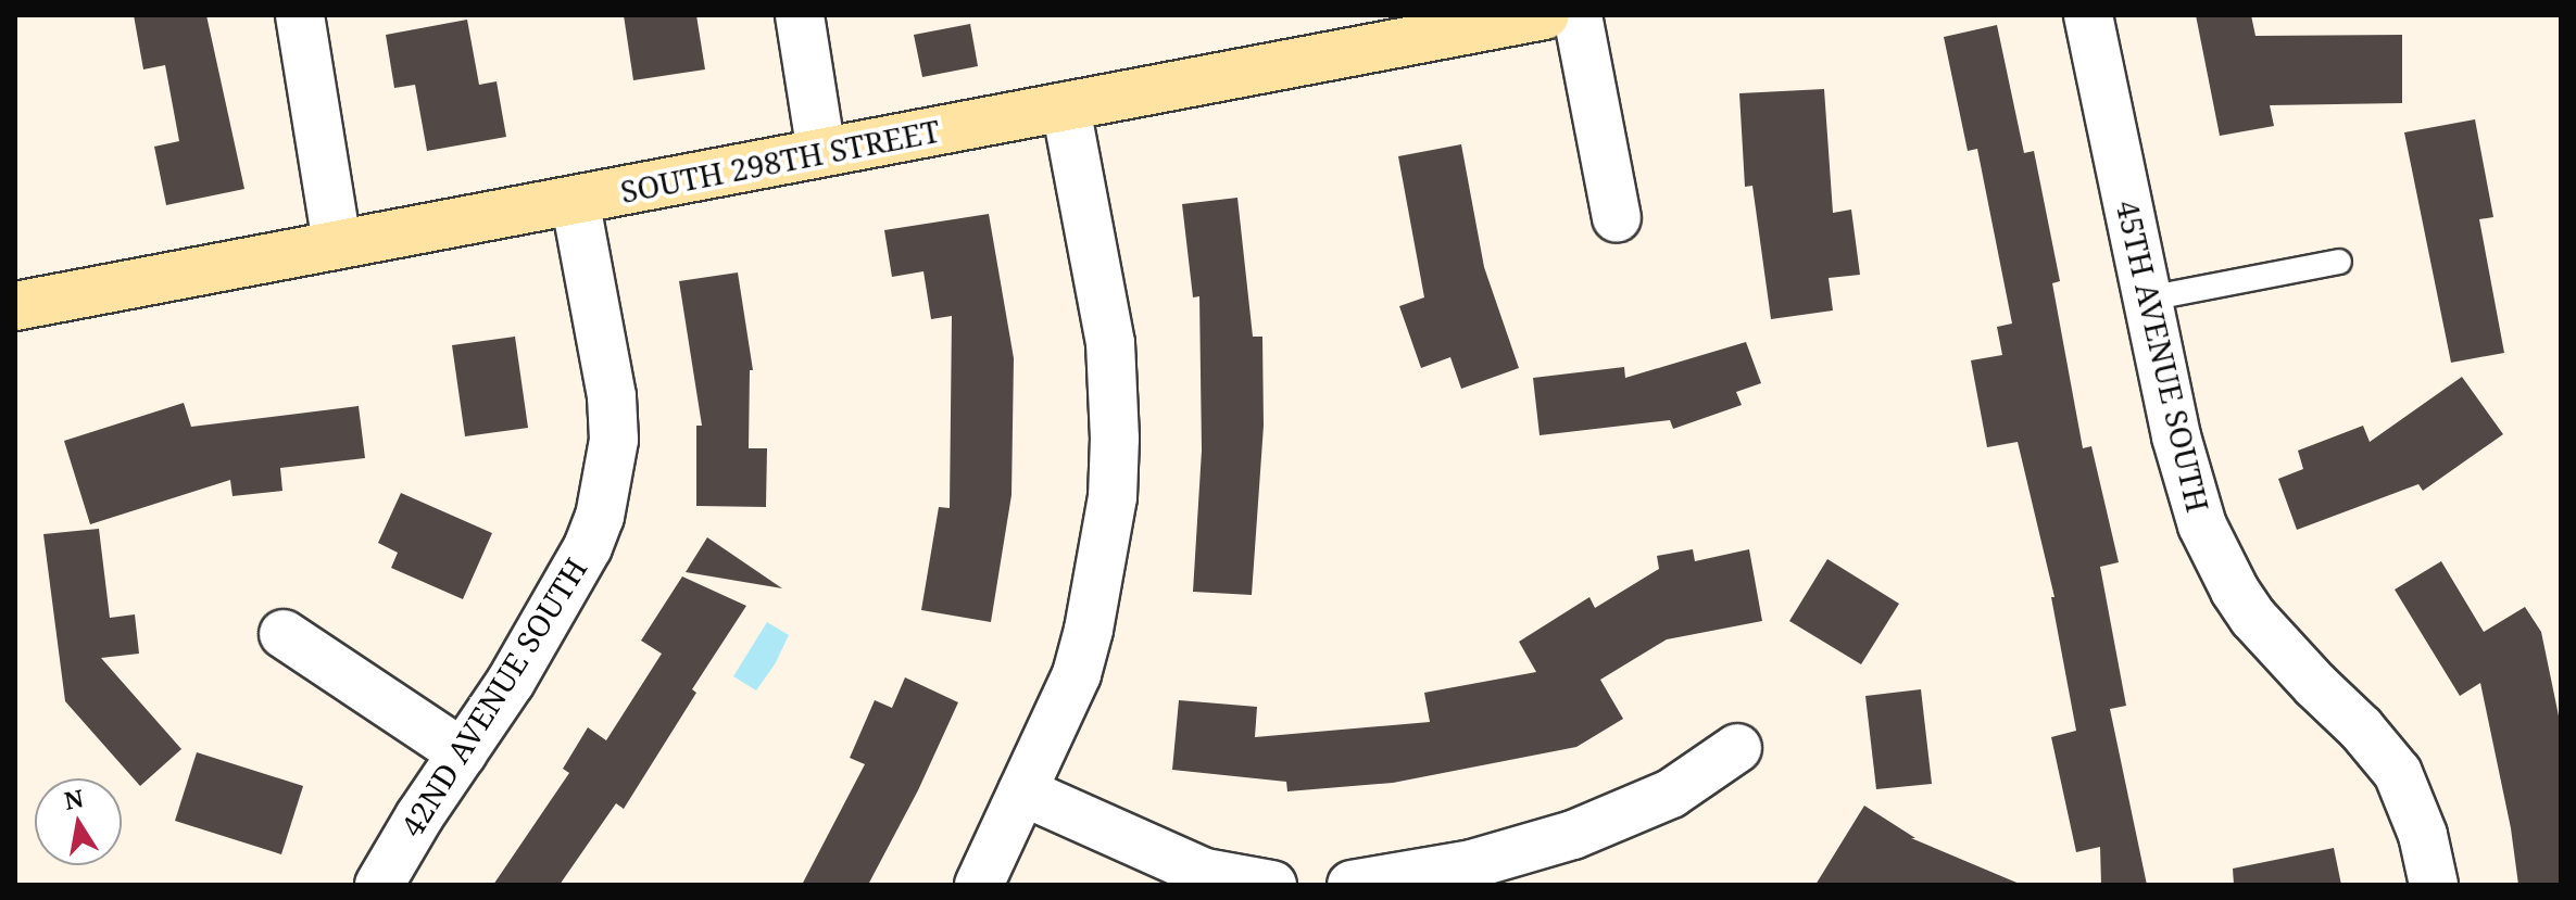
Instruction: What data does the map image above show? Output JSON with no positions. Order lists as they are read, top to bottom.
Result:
{
  "streets": {
    "street": ["SOUTH 298TH STREET", "45TH AVENUE SOUTH", "42ND AVENUE SOUTH"]
  },
  "crossings": [
    ["SOUTH 298TH STREET", "42ND AVENUE SOUTH"]
  ],
  "north": "top"
}
